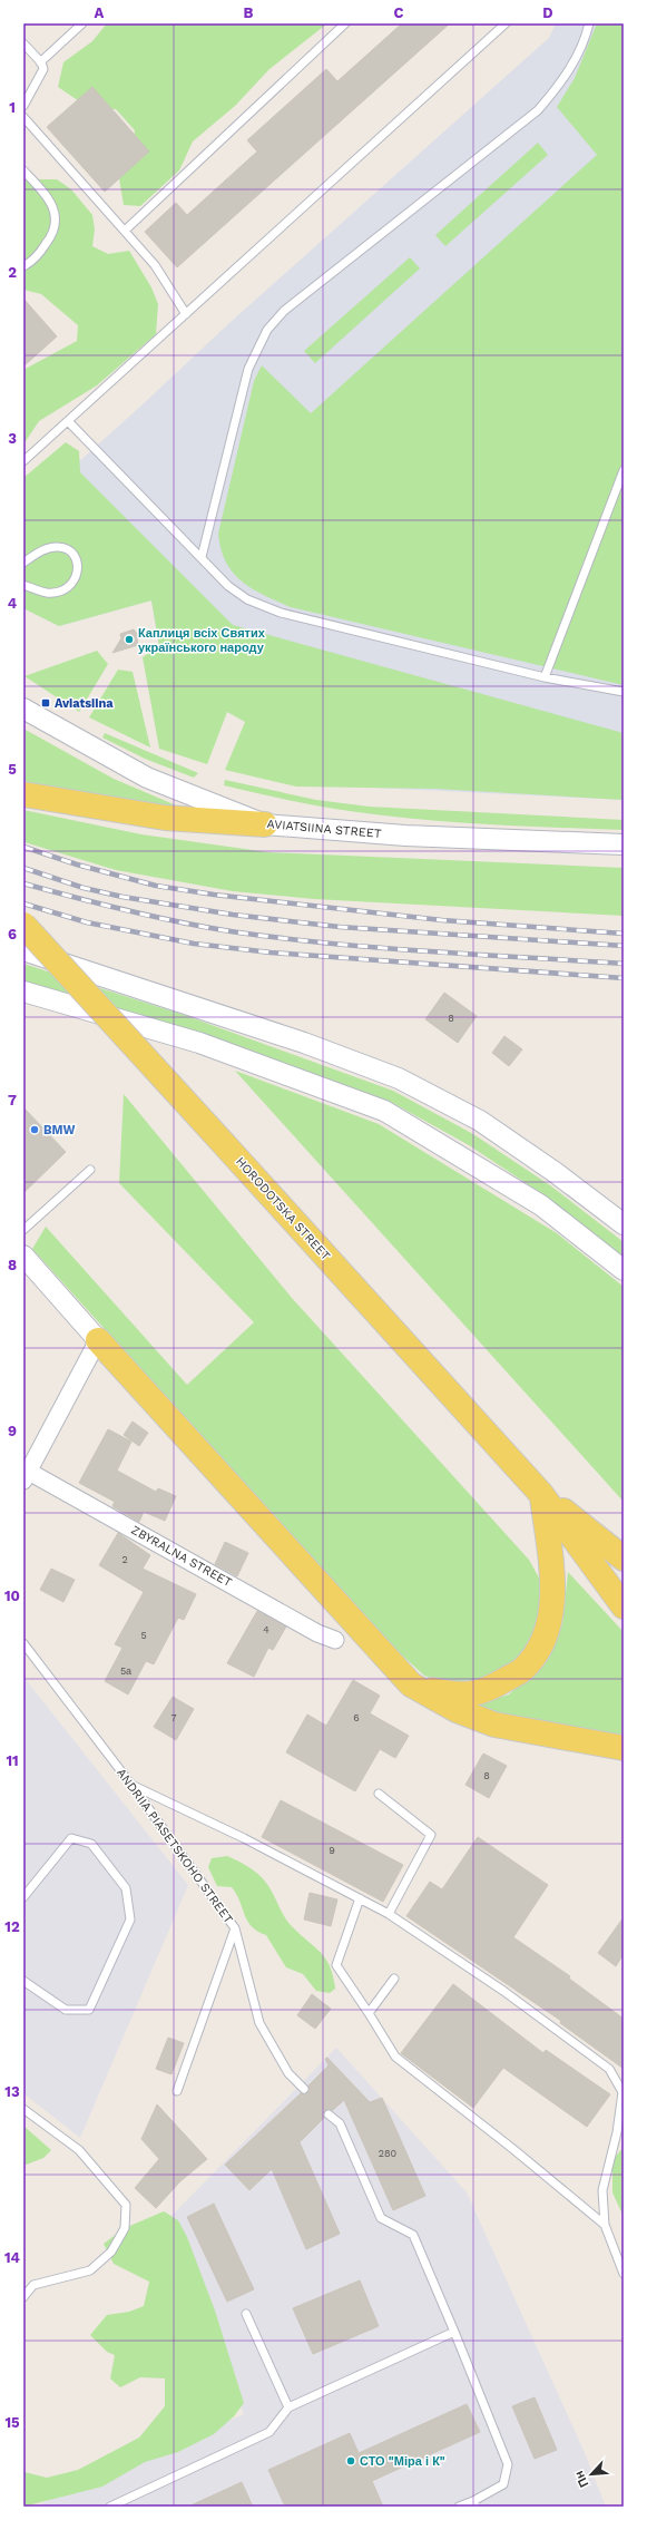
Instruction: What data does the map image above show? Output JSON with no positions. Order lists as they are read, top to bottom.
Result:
{
  "streets": {
    "main road": ["HORODOTSKA STREET"],
    "street": ["AVIATSIINA STREET", "ZBYRALNA STREET"],
    "lane": ["ANDRIIA PIASETSKOHO STREET"]
  },
  "places": {
    "other": ["Каплиця всіх Святих українського народу", "BMW", "СТО \"Міра і К\""],
    "transit": ["Aviatsiina"]
  },
  "house_numbers": [
    "8",
    "2",
    "4",
    "5",
    "5а",
    "7",
    "6",
    "8",
    "9",
    "280"
  ],
  "north": "bottom left",
  "grid": {
    "columns": [
      "A",
      "B",
      "C",
      "D"
    ],
    "rows": [
      "1",
      "2",
      "3",
      "4",
      "5",
      "6",
      "7",
      "8",
      "9",
      "10",
      "11",
      "12",
      "13",
      "14",
      "15"
    ]
  }
}
